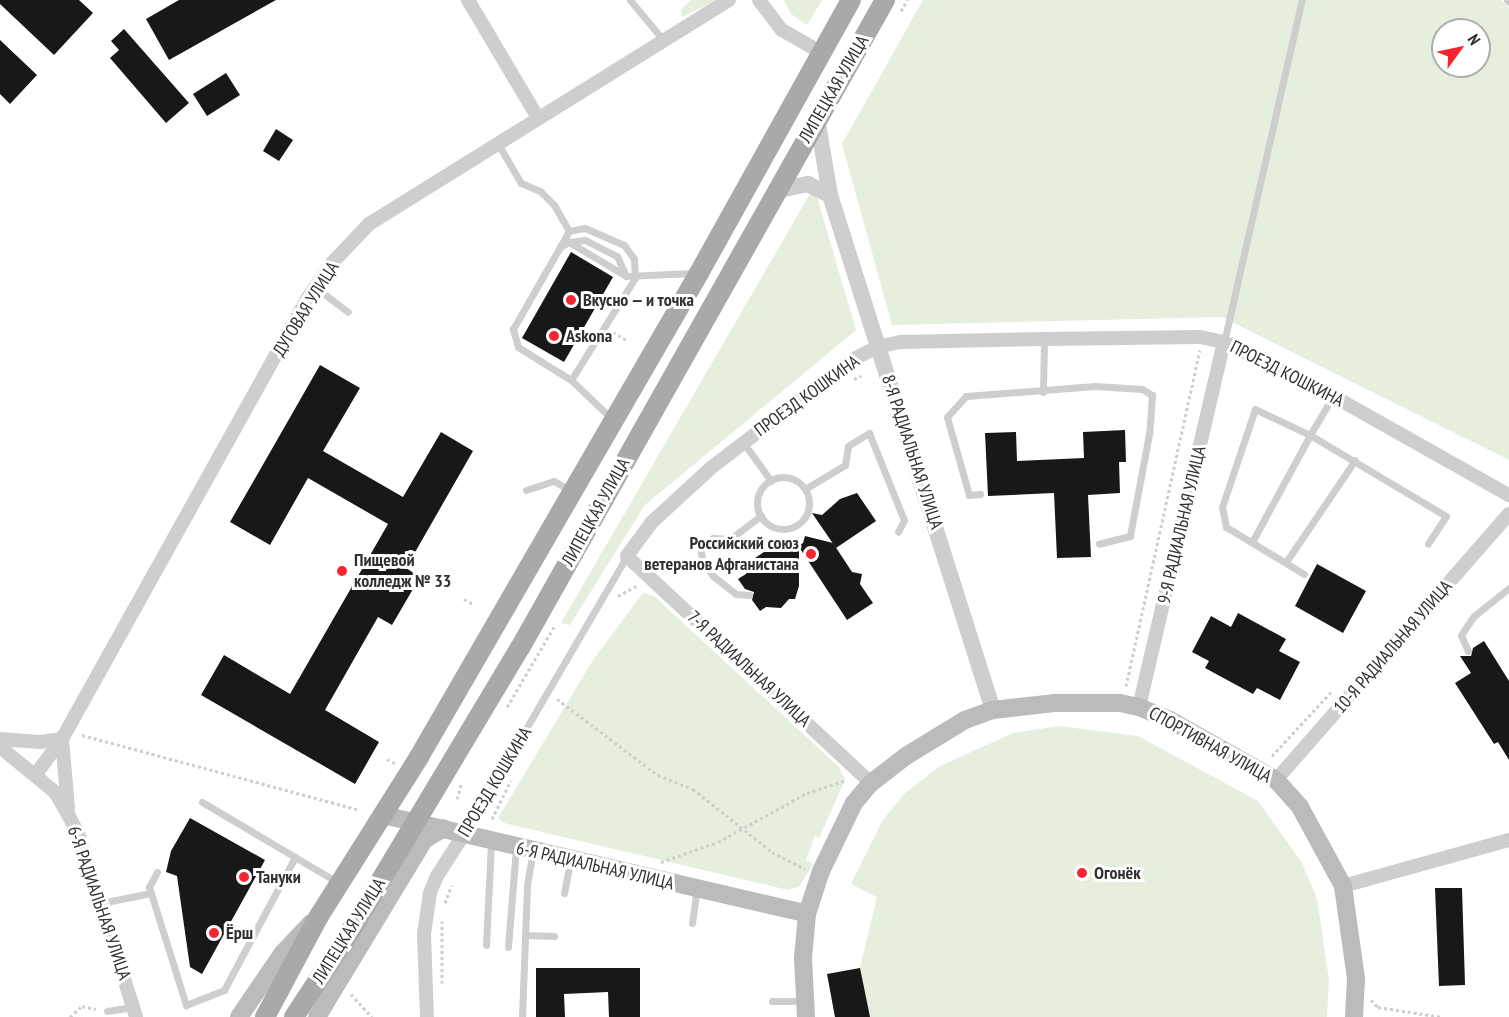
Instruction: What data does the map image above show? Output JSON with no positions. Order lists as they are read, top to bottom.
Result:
{
  "streets": {
    "main road": ["ЛИПЕЦКАЯ УЛИЦА", "СПОРТИВНАЯ УЛИЦА", "6-Я РАДИАЛЬНАЯ УЛИЦА"],
    "street": [
      "ДУГОВАЯ УЛИЦА",
      "ПРОЕЗД КОШКИНА",
      "8-Я РАДИАЛЬНАЯ УЛИЦА",
      "9-Я РАДИАЛЬНАЯ УЛИЦА",
      "10-Я РАДИАЛЬНАЯ УЛИЦА",
      "7-Я РАДИАЛЬНАЯ УЛИЦА"
    ]
  },
  "crossings": [
    ["ЛИПЕЦКАЯ УЛИЦА", "8-Я РАДИАЛЬНАЯ УЛИЦА"],
    ["ЛИПЕЦКАЯ УЛИЦА", "6-Я РАДИАЛЬНАЯ УЛИЦА"],
    ["ДУГОВАЯ УЛИЦА", "6-Я РАДИАЛЬНАЯ УЛИЦА"],
    ["ПРОЕЗД КОШКИНА", "8-Я РАДИАЛЬНАЯ УЛИЦА"],
    ["ПРОЕЗД КОШКИНА", "9-Я РАДИАЛЬНАЯ УЛИЦА"],
    ["ПРОЕЗД КОШКИНА", "7-Я РАДИАЛЬНАЯ УЛИЦА"],
    ["ПРОЕЗД КОШКИНА", "6-Я РАДИАЛЬНАЯ УЛИЦА"],
    ["8-Я РАДИАЛЬНАЯ УЛИЦА", "СПОРТИВНАЯ УЛИЦА"],
    ["9-Я РАДИАЛЬНАЯ УЛИЦА", "СПОРТИВНАЯ УЛИЦА"],
    ["10-Я РАДИАЛЬНАЯ УЛИЦА", "СПОРТИВНАЯ УЛИЦА"],
    ["7-Я РАДИАЛЬНАЯ УЛИЦА", "СПОРТИВНАЯ УЛИЦА"],
    ["СПОРТИВНАЯ УЛИЦА", "6-Я РАДИАЛЬНАЯ УЛИЦА"]
  ],
  "places": [
    "Вкусно — и точка",
    "Askona",
    "Российский союз ветеранов Афганистана",
    "Пищевой колледж № 33",
    "Огонёк",
    "Тануки",
    "Ёрш"
  ],
  "north": "top right"
}
